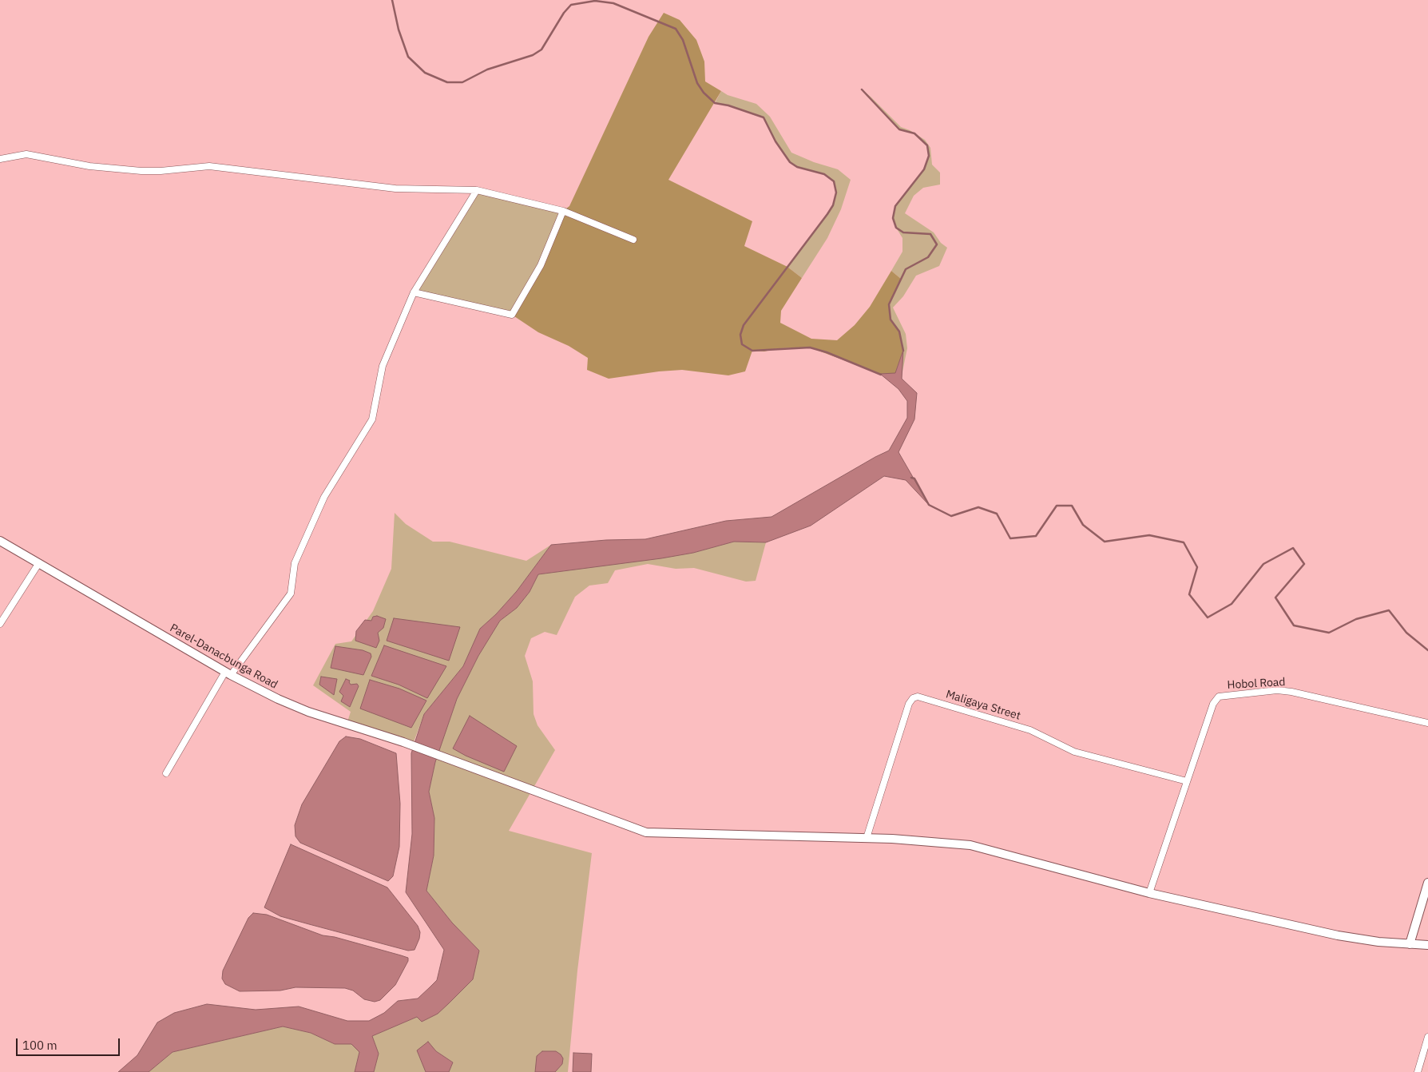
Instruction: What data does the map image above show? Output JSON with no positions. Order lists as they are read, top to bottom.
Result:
{
  "streets": {
    "main road": ["Parel-Danacbunga Road"],
    "street": ["Hobol Road", "Maligaya Street"]
  },
  "crossings": [
    ["Parel-Danacbunga Road", "Hobol Road"],
    ["Parel-Danacbunga Road", "Maligaya Street"],
    ["Hobol Road", "Maligaya Street"]
  ],
  "scale_bar": "100 m"
}
